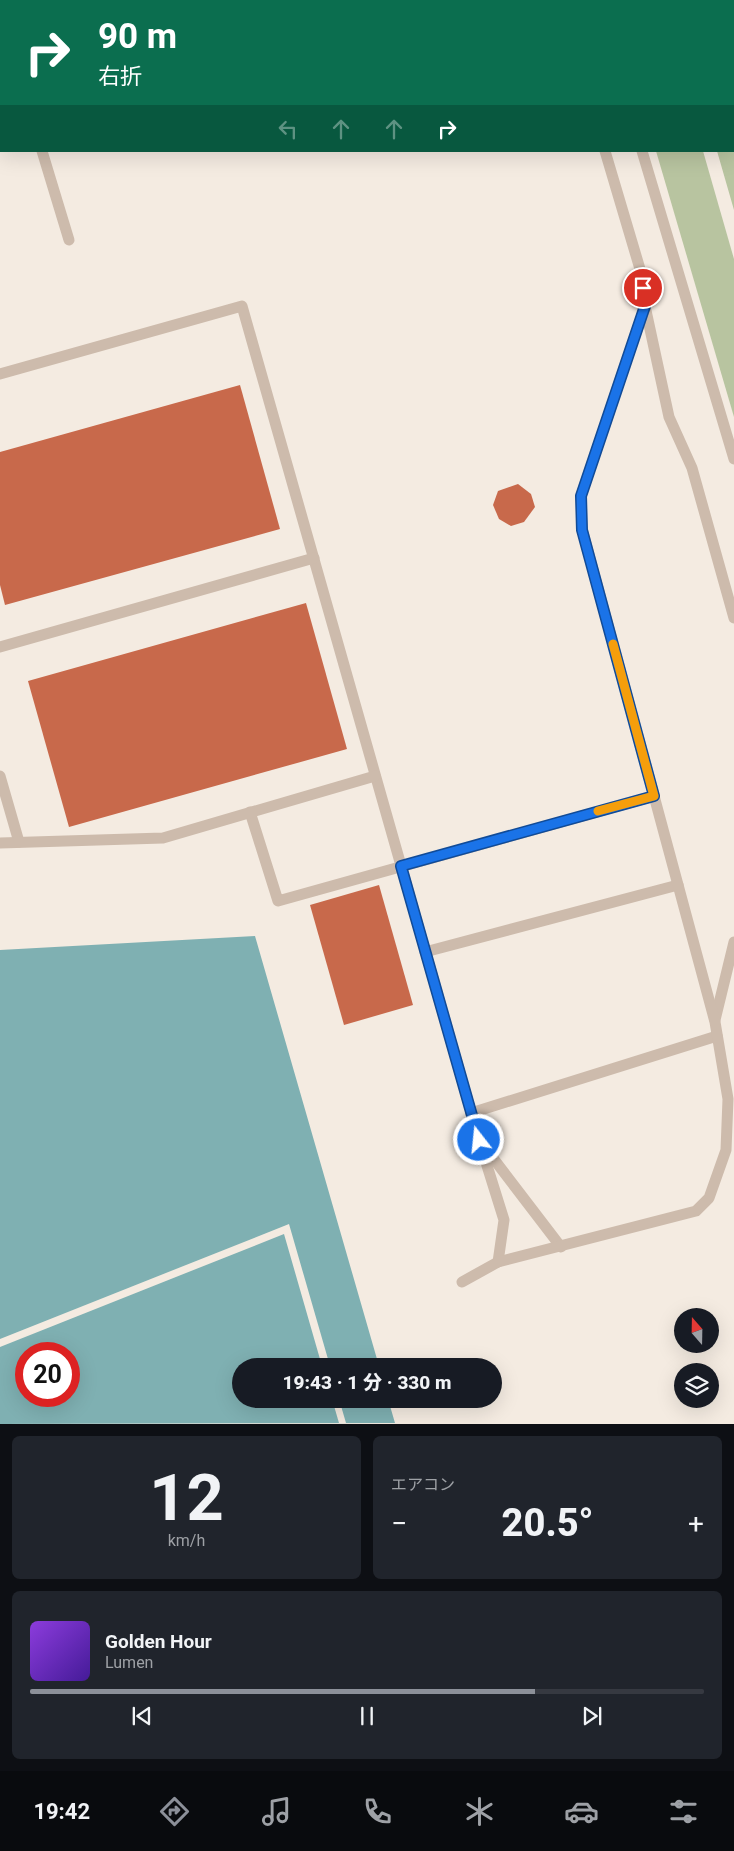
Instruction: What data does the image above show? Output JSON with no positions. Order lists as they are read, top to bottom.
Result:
{
  "north": "top",
  "page": {
    "turn": ["90 m", "右折"],
    "limit": "20",
    "trip": "19:43 · 1 分 · 330 m",
    "tile": [
      ["12", "km/h"],
      "エアコン"
    ],
    "heat": ["−", "20.5°", "+"],
    "song": ["Golden Hour", "Lumen"],
    "tabs": "19:42"
  }
}
